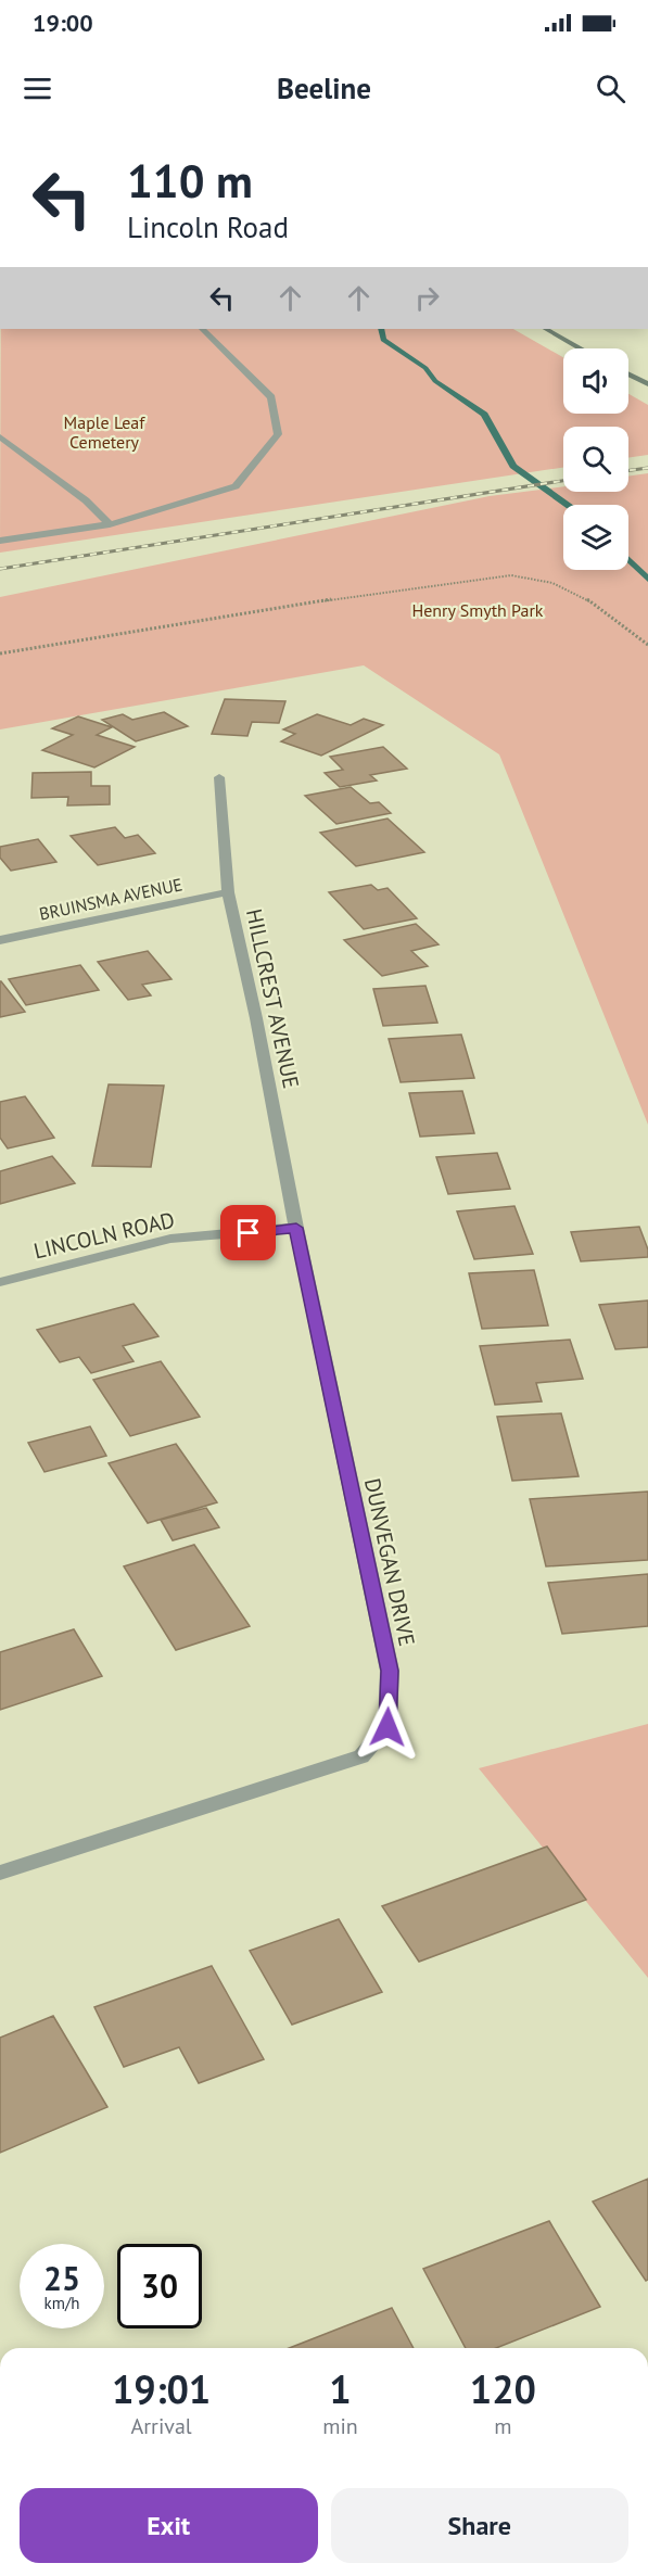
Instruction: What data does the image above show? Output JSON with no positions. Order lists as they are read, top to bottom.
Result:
{
  "streets": {
    "street": [
      "BRUINSMA AVENUE",
      "HILLCREST AVENUE",
      "LINCOLN ROAD",
      "DUNVEGAN DRIVE"
    ]
  },
  "crossings": [
    ["BRUINSMA AVENUE", "HILLCREST AVENUE"],
    ["HILLCREST AVENUE", "LINCOLN ROAD"],
    ["HILLCREST AVENUE", "DUNVEGAN DRIVE"],
    ["LINCOLN ROAD", "DUNVEGAN DRIVE"]
  ],
  "parks": ["Maple Leaf Cemetery", "Henry Smyth Park"],
  "page": {
    "status": "19:00",
    "header": "Beeline",
    "turn": ["110 m", "Lincoln Road"],
    "speed": "25 km/h",
    "limit": "30",
    "eta": [
      "19:01",
      "Arrival",
      "1",
      "min",
      "120",
      "m"
    ],
    "buttons": ["Exit", "Share"]
  }
}
